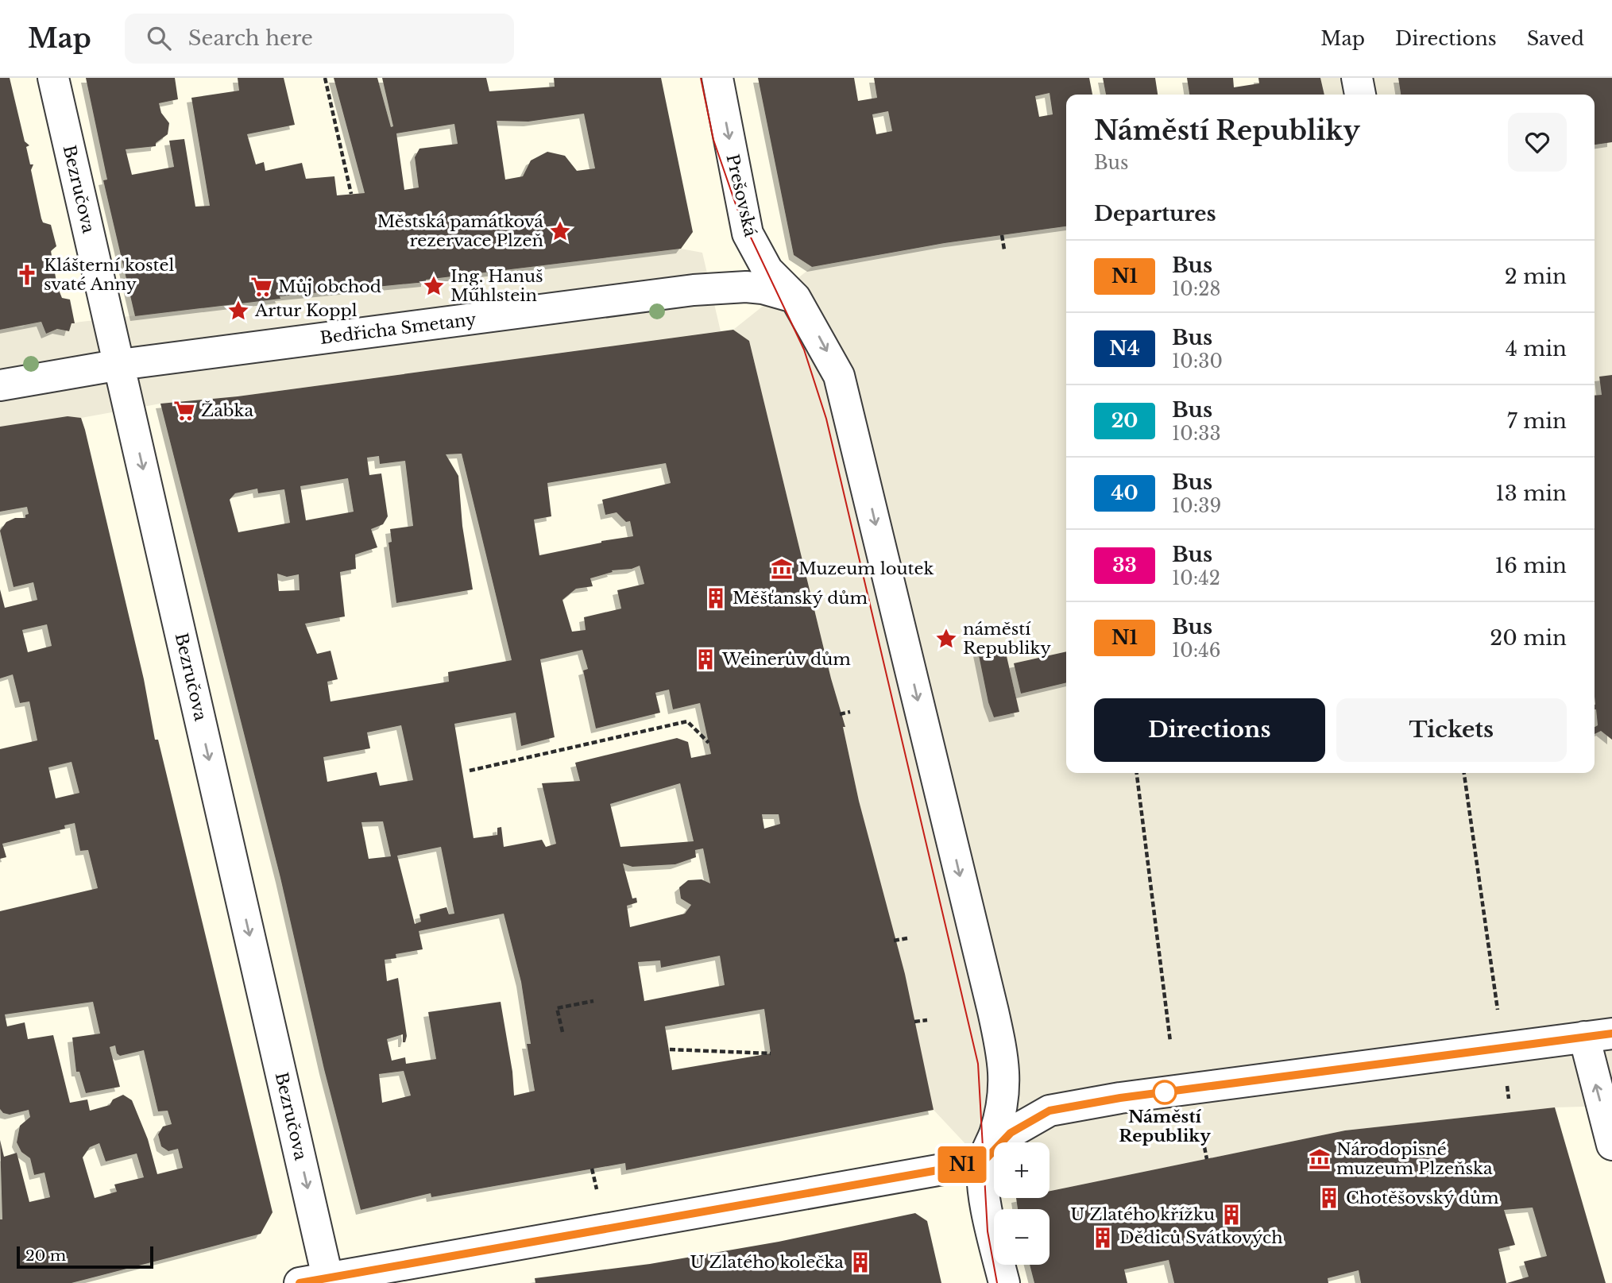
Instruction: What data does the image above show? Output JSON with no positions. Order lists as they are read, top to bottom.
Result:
{
  "streets": {
    "street": ["Bezručova", "Prešovská", "Bedřicha Smetany"]
  },
  "crossings": [
    ["Bezručova", "Bedřicha Smetany"],
    ["Prešovská", "Bedřicha Smetany"]
  ],
  "one_way": ["Bezručova", "Prešovská"],
  "places": {
    "place": [
      "Městská památková rezervace Plzeň",
      "Ing. Hanuš Műhlstein",
      "Artur Koppl",
      "náměstí Republiky"
    ],
    "church": ["Klášterní kostel svaté Anny"],
    "supermarket": ["Můj obchod", "Žabka"],
    "museum": ["Muzeum loutek", "Národopisné muzeum Plzeňska"],
    "building": [
      "Měšťanský dům",
      "Weinerův dům",
      "Chotěšovský dům",
      "U Zlatého křížku",
      "Dědiců Svátkových",
      "U Zlatého kolečka"
    ],
    "other": ["Náměstí Republiky"]
  },
  "lines": ["bus line N1"],
  "scale_bar": "20 m",
  "page": {
    "header": "Map",
    "search": "Search here",
    "nav": ["Map", "Directions", "Saved"],
    "on_map": "N1",
    "heading": [
      ["Náměstí Republiky", "Bus"],
      "Departures"
    ],
    "list": [
      {
        "mark": "N1",
        "name": "Bus",
        "note": "10:28",
        "value": "2 min"
      },
      {
        "mark": "N4",
        "name": "Bus",
        "note": "10:30",
        "value": "4 min"
      },
      {
        "mark": "20",
        "name": "Bus",
        "note": "10:33",
        "value": "7 min"
      },
      {
        "mark": "40",
        "name": "Bus",
        "note": "10:39",
        "value": "13 min"
      },
      {
        "mark": "33",
        "name": "Bus",
        "note": "10:42",
        "value": "16 min"
      },
      {
        "mark": "N1",
        "name": "Bus",
        "note": "10:46",
        "value": "20 min"
      }
    ],
    "buttons": ["Directions", "Tickets"],
    "map_buttons": ["+", "−"],
    "scale": "20 m"
  }
}
